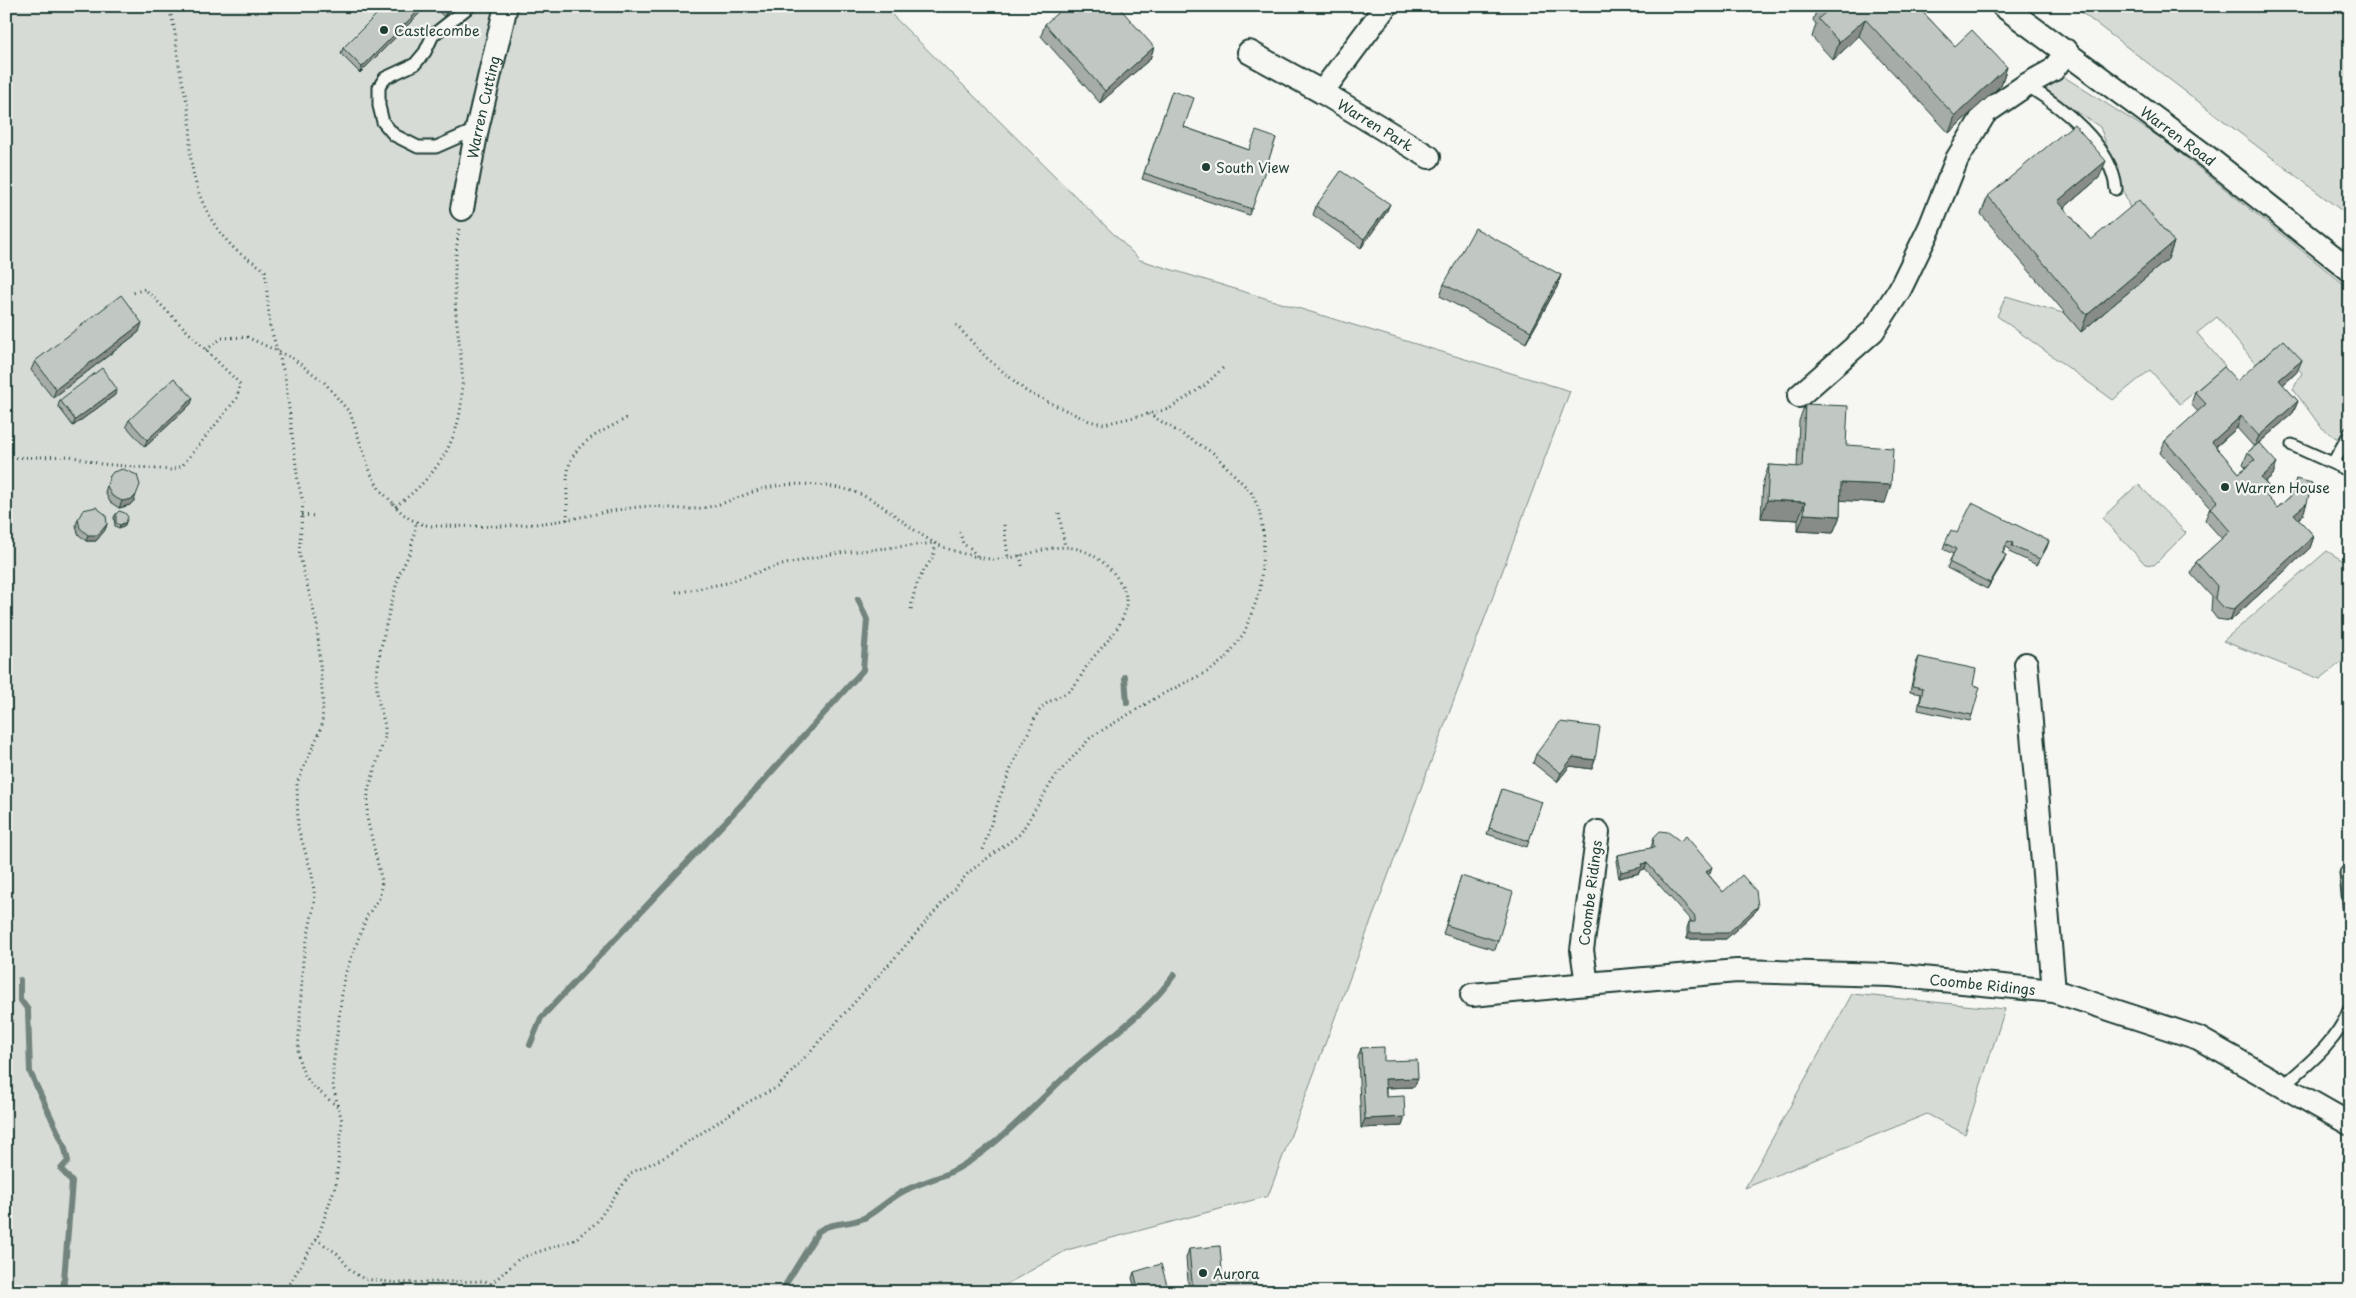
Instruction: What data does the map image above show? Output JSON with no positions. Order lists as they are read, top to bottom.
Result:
{
  "streets": {
    "street": [
      "Warren Cutting",
      "Warren Park",
      "Warren Road",
      "Coombe Ridings"
    ]
  },
  "places": [
    "Castlecombe",
    "South View",
    "Warren House",
    "Aurora"
  ]
}
